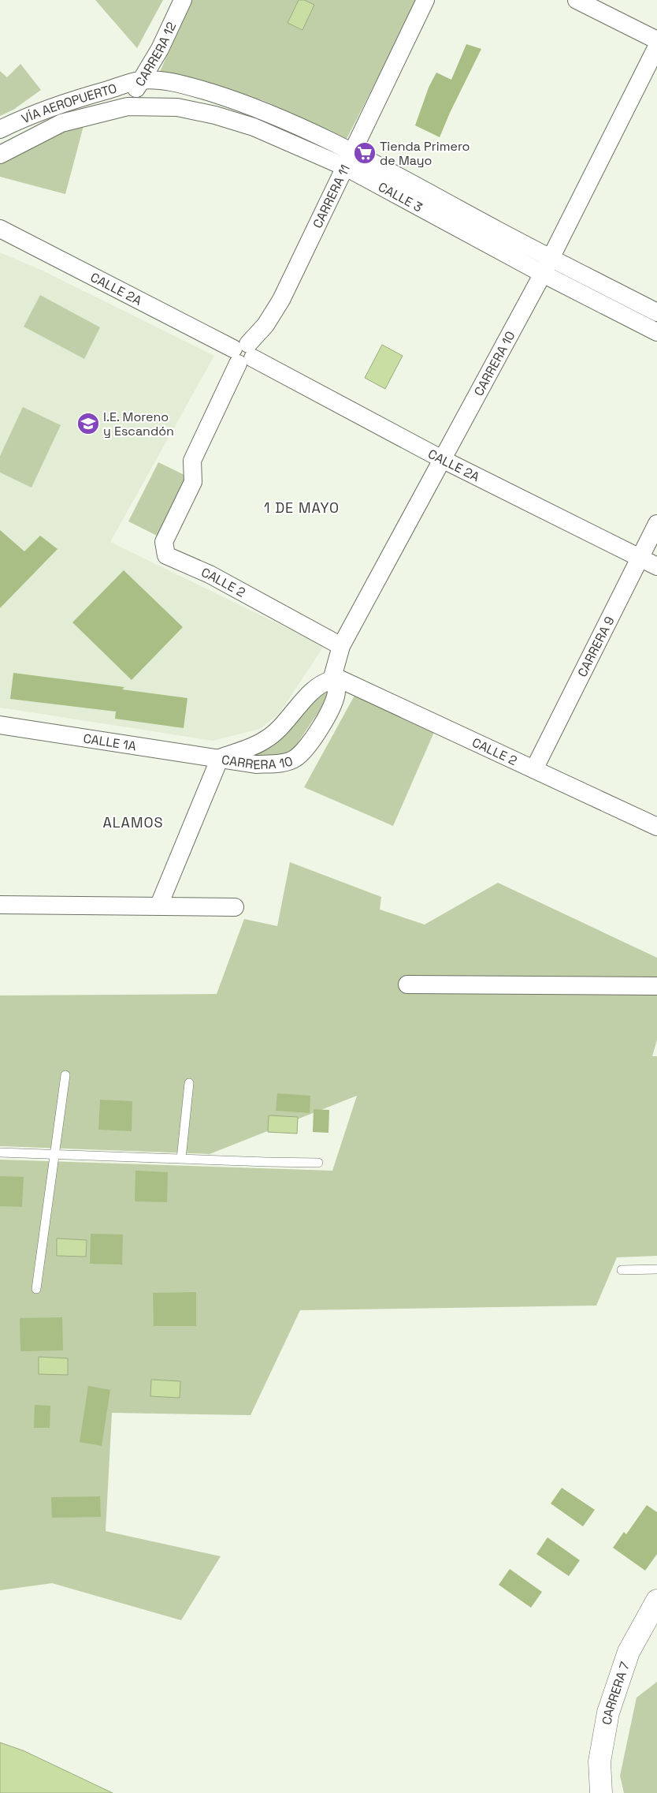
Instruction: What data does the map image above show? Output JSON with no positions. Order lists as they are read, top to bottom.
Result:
{
  "streets": {
    "highway": ["CARRERA 7"],
    "street": [
      "CARRERA 12",
      "VÍA AEROPUERTO",
      "CARRERA 11",
      "CALLE 3",
      "CALLE 2A",
      "CARRERA 10",
      "CALLE 2",
      "CARRERA 9",
      "CALLE 1A"
    ]
  },
  "crossings": [
    ["CARRERA 12", "VÍA AEROPUERTO"],
    ["CARRERA 12", "CALLE 3"],
    ["VÍA AEROPUERTO", "CALLE 3"],
    ["CARRERA 11", "CALLE 3"],
    ["CARRERA 11", "CALLE 2A"],
    ["CARRERA 11", "CALLE 2"],
    ["CALLE 3", "CARRERA 10"],
    ["CALLE 2A", "CARRERA 10"],
    ["CALLE 2A", "CARRERA 9"],
    ["CARRERA 10", "CALLE 2"],
    ["CARRERA 10", "CALLE 1A"],
    ["CALLE 2", "CARRERA 9"]
  ],
  "districts": ["1 DE MAYO", "ALAMOS"],
  "places": {
    "supermarket": ["Tienda Primero de Mayo"],
    "school or university": ["I.E. Moreno y Escandón"]
  }
}
